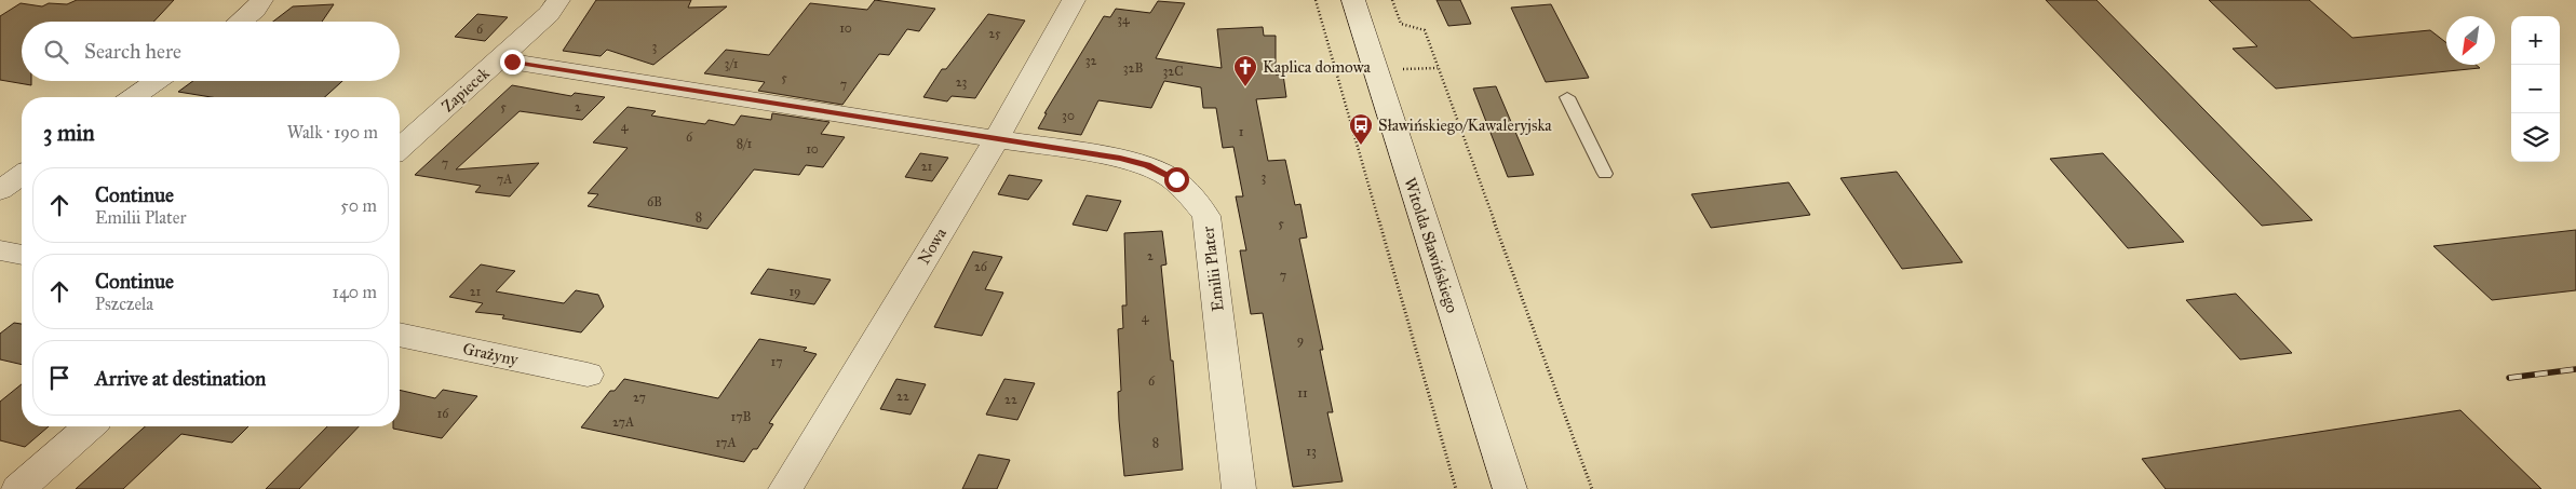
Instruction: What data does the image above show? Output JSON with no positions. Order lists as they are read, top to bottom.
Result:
{
  "streets": {
    "street": [
      "Zapiecek",
      "Witolda Sławińskiego",
      "Nowa",
      "Emilii Plater",
      "Grażyny"
    ]
  },
  "crossings": [
    ["Zapiecek", "Emilii Plater"],
    ["Nowa", "Emilii Plater"]
  ],
  "places": {
    "church": ["Kaplica domowa"],
    "bus stop": ["Sławińskiego/Kawaleryjska"]
  },
  "house_numbers": [
    "34",
    "10",
    "6",
    "25",
    "3",
    "32",
    "3/1",
    "32B",
    "32C",
    "5",
    "23",
    "7",
    "5",
    "2",
    "30",
    "4",
    "1",
    "6",
    "8/1",
    "10",
    "7",
    "21",
    "3",
    "7A",
    "6B",
    "8",
    "5",
    "2",
    "26",
    "7",
    "21",
    "19",
    "4",
    "9",
    "17",
    "6",
    "11",
    "22",
    "27",
    "22",
    "16",
    "17B",
    "27A",
    "17A",
    "8",
    "13"
  ],
  "north": "bottom left",
  "page": {
    "map_buttons": ["+", "−"],
    "search": "Search here",
    "heading": ["3 min", "Walk · 190 m"],
    "list": [
      ["Continue", "Emilii Plater", "50 m"],
      ["Continue", "Pszczela", "140 m"],
      "Arrive at destination"
    ]
  }
}
